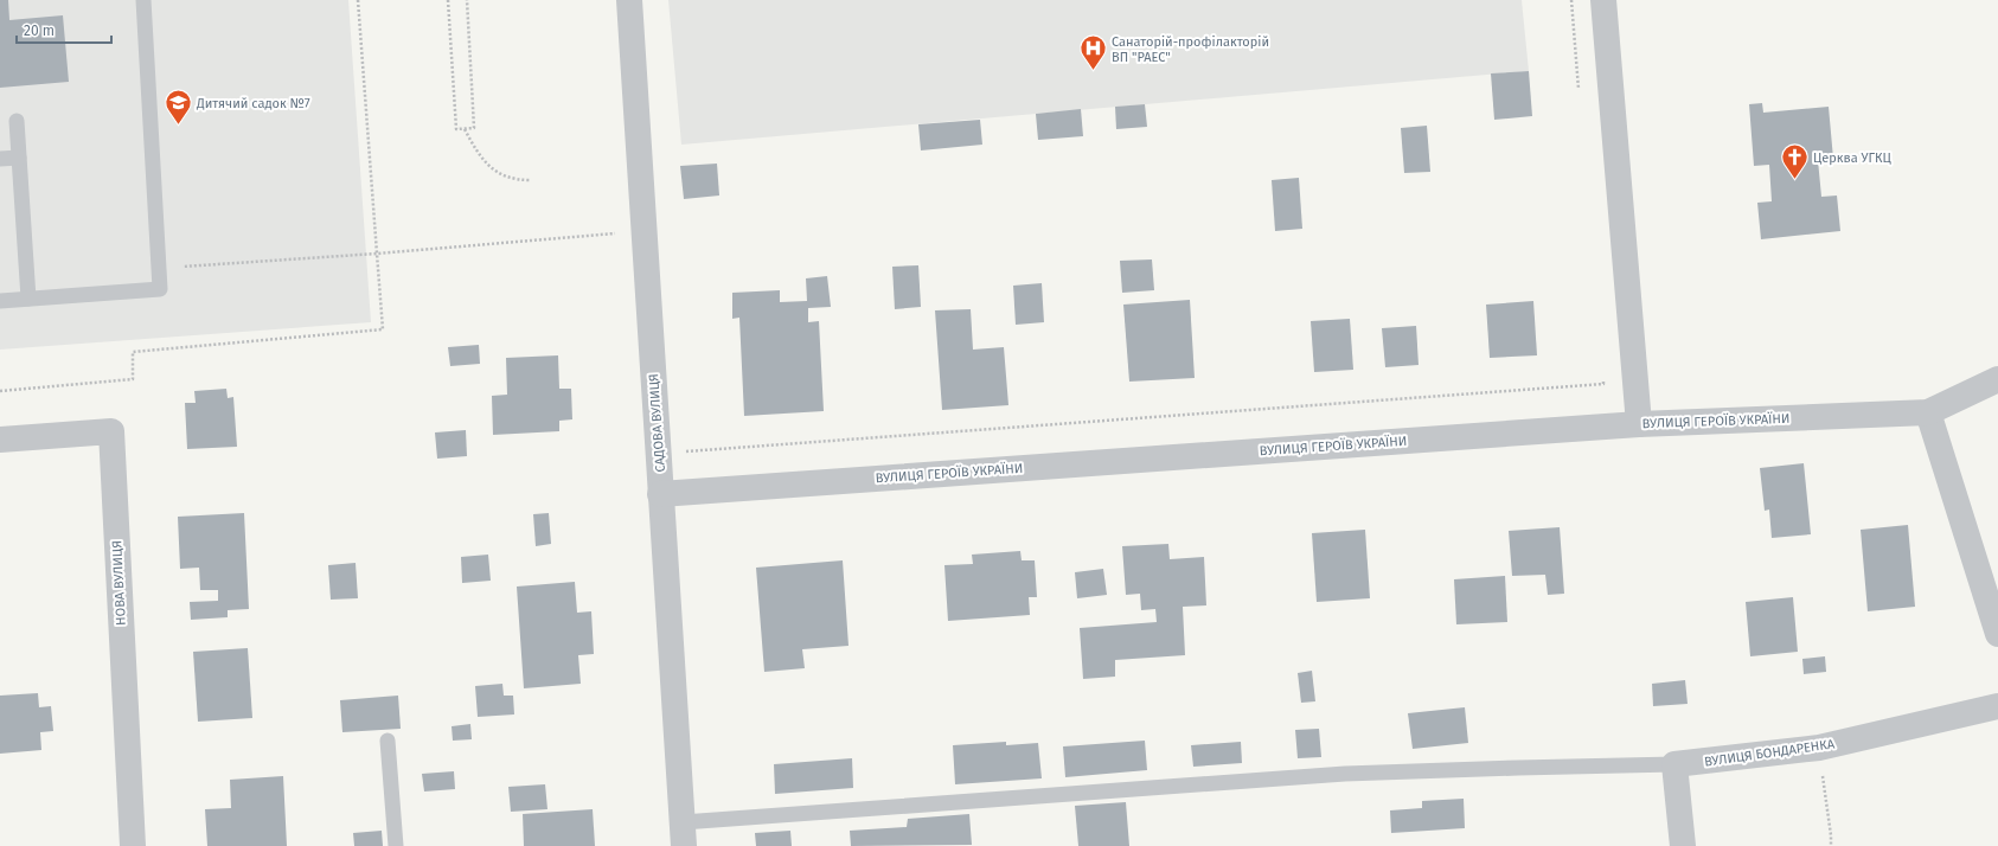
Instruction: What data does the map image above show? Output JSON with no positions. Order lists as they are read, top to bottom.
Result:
{
  "streets": {
    "street": [
      "ВУЛИЦЯ ГЕРОЇВ УКРАЇНИ",
      "САДОВА ВУЛИЦЯ",
      "НОВА ВУЛИЦЯ",
      "ВУЛИЦЯ БОНДАРЕНКА"
    ]
  },
  "crossings": [
    ["ВУЛИЦЯ ГЕРОЇВ УКРАЇНИ", "САДОВА ВУЛИЦЯ"]
  ],
  "places": {
    "hospital": ["Санаторій-профілакторій ВП \"РАЕС\""],
    "school or university": ["Дитячий садок №7"],
    "church": ["Церква УГКЦ"]
  },
  "scale_bar": "20 m"
}
